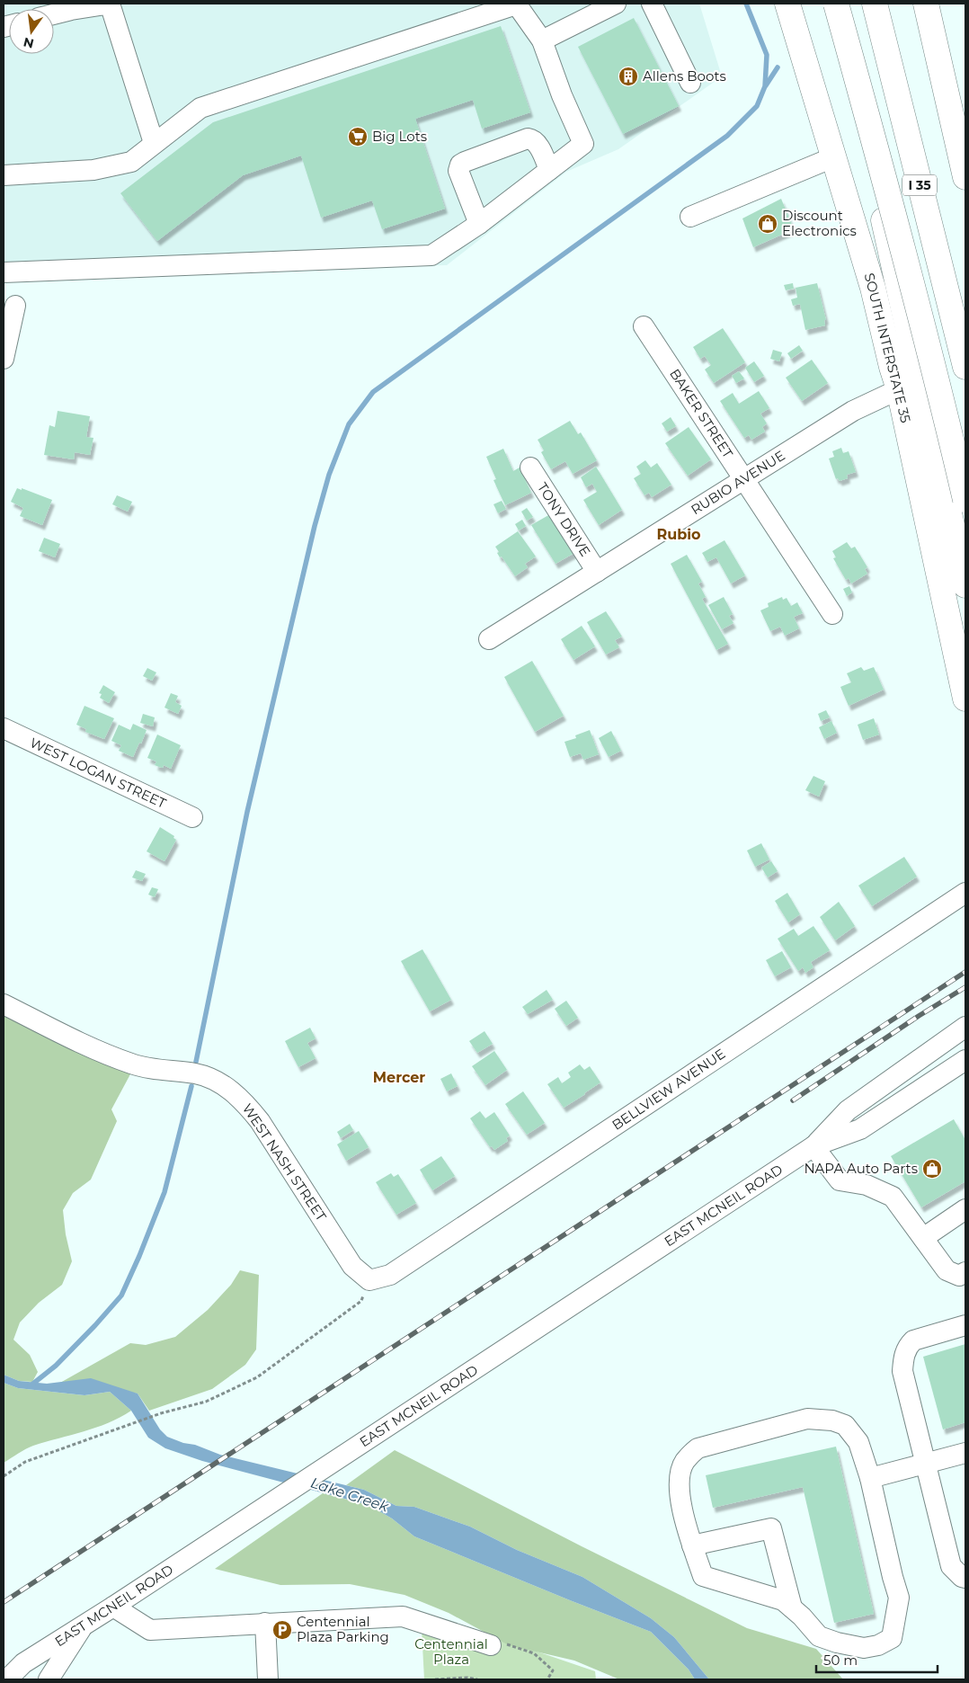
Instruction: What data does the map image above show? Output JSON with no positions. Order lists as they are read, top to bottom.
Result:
{
  "streets": {
    "main road": ["I 35", "SOUTH INTERSTATE 35"],
    "street": [
      "BAKER STREET",
      "RUBIO AVENUE",
      "TONY DRIVE",
      "WEST LOGAN STREET",
      "BELLVIEW AVENUE",
      "WEST NASH STREET",
      "EAST MCNEIL ROAD"
    ]
  },
  "crossings": [
    ["SOUTH INTERSTATE 35", "RUBIO AVENUE"],
    ["BAKER STREET", "RUBIO AVENUE"],
    ["RUBIO AVENUE", "TONY DRIVE"],
    ["BELLVIEW AVENUE", "WEST NASH STREET"]
  ],
  "districts": ["Rubio", "Mercer"],
  "water": ["Lake Creek"],
  "parks": ["Centennial Plaza"],
  "places": {
    "building": ["Allens Boots"],
    "supermarket": ["Big Lots"],
    "shop": ["Discount Electronics", "NAPA Auto Parts"],
    "parking": ["Centennial Plaza Parking"]
  },
  "scale_bar": "50 m",
  "north": "bottom"
}
